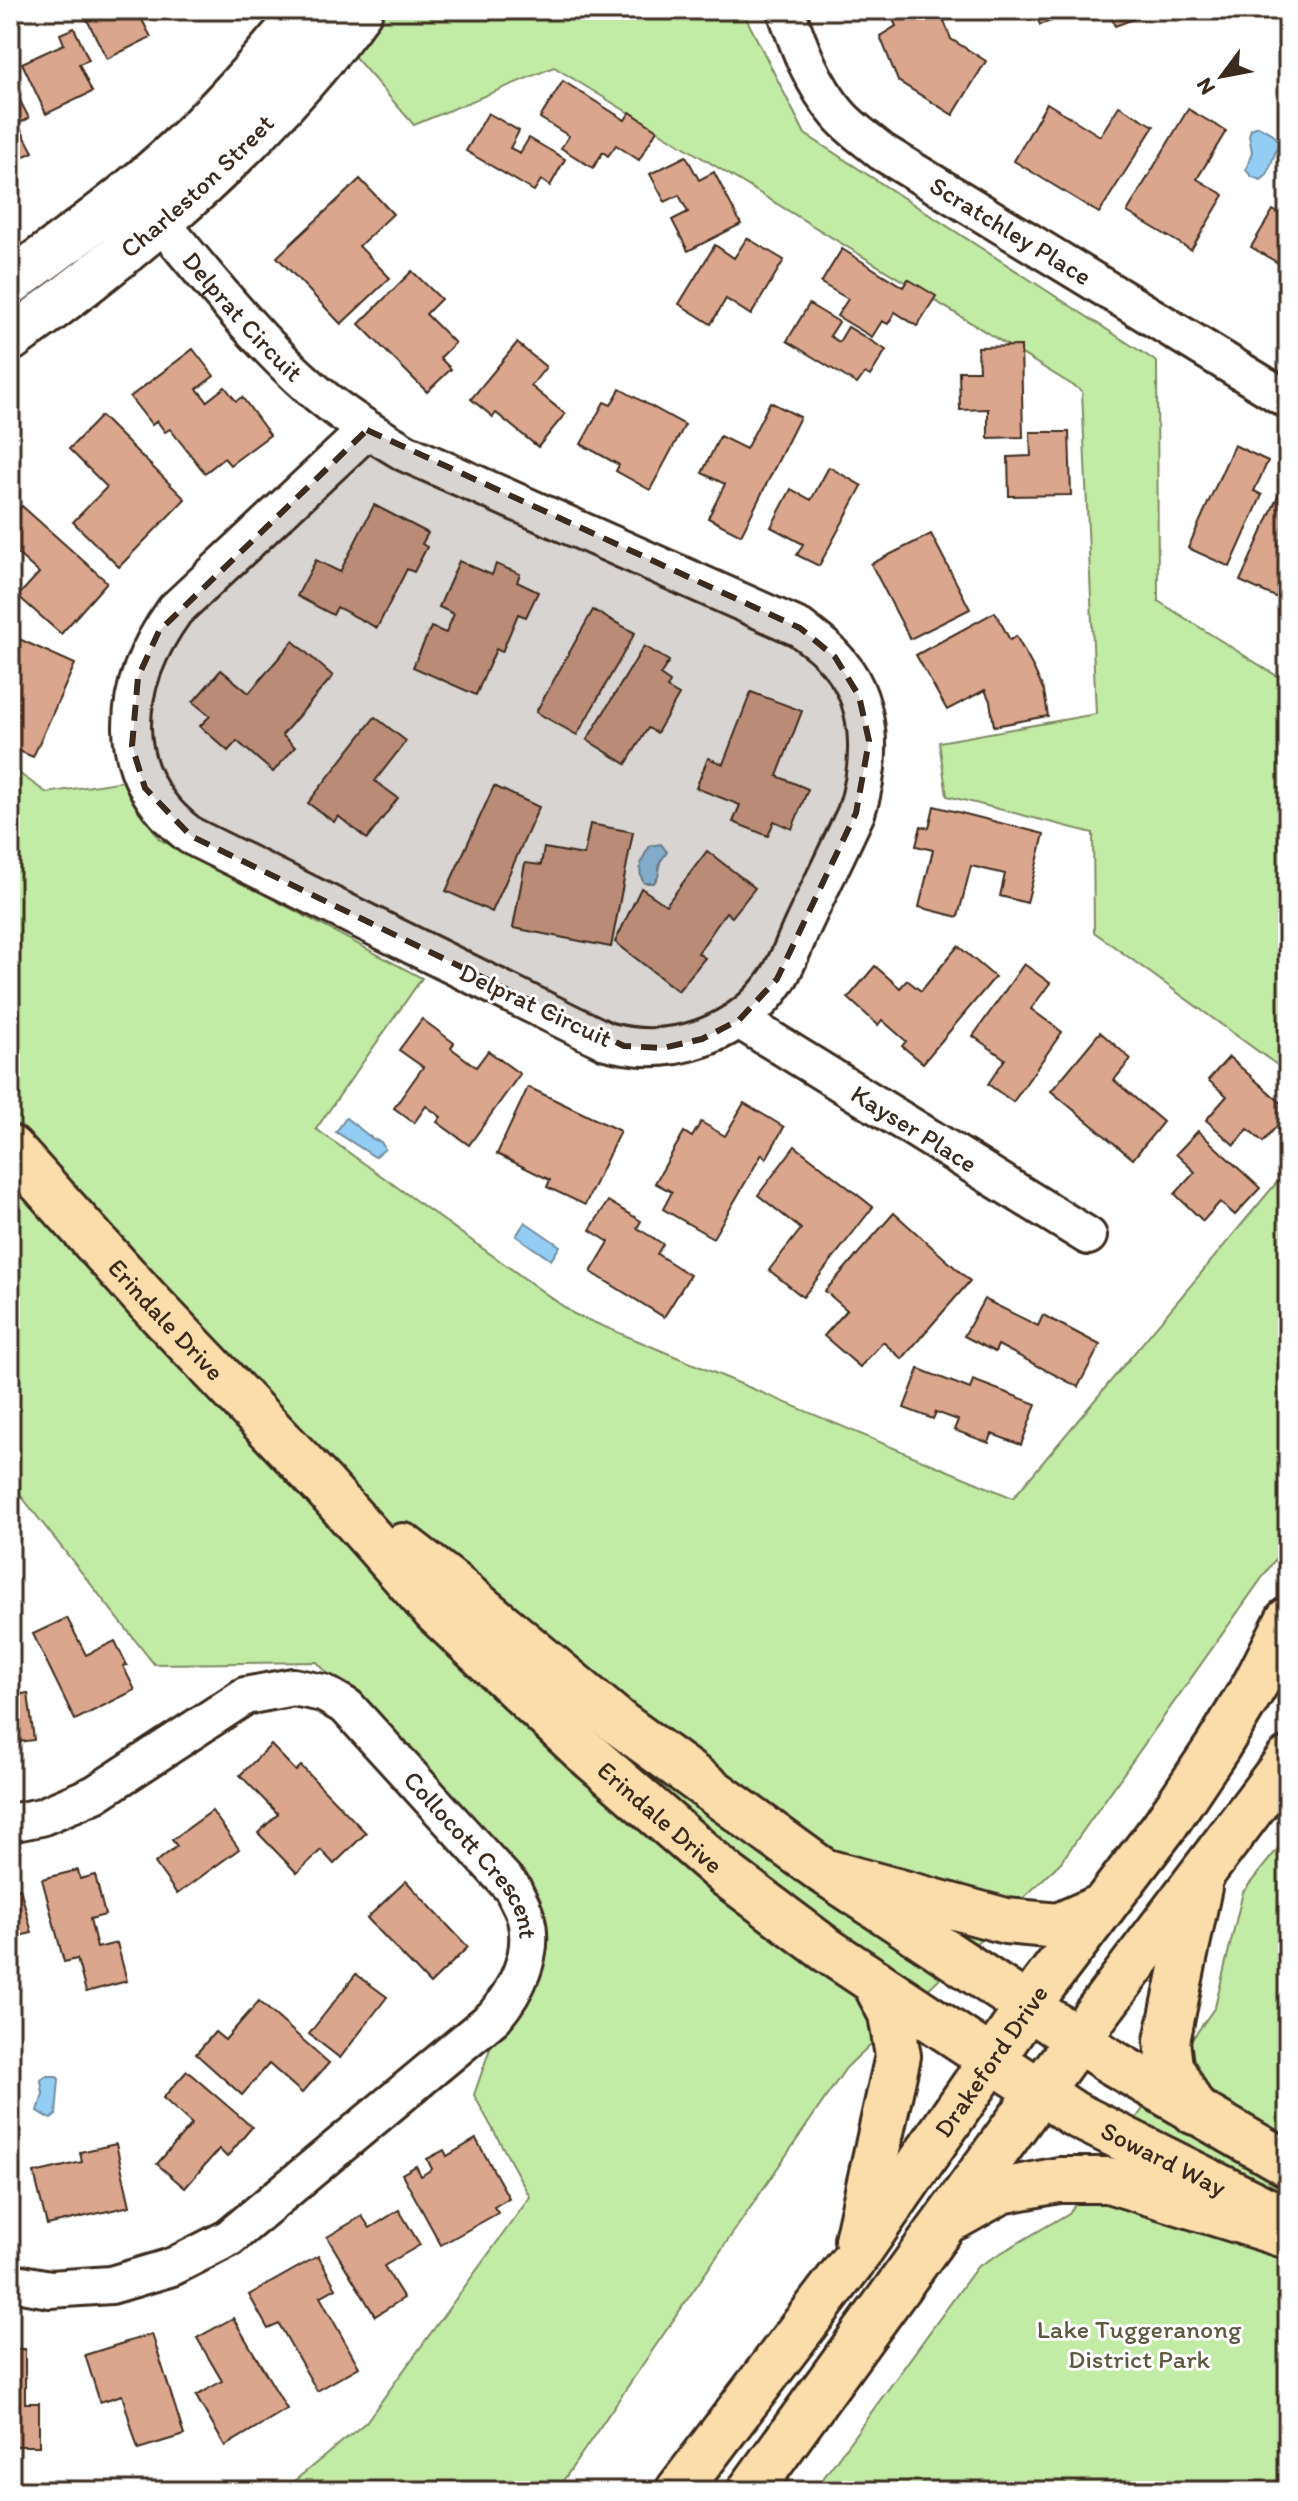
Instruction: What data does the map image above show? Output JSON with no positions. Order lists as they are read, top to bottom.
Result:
{
  "streets": {
    "main road": ["Erindale Drive", "Drakeford Drive", "Soward Way"],
    "street": [
      "Charleston Street",
      "Scratchley Place",
      "Delprat Circuit",
      "Kayser Place",
      "Collocott Crescent"
    ]
  },
  "crossings": [
    ["Charleston Street", "Delprat Circuit"],
    ["Delprat Circuit", "Kayser Place"],
    ["Erindale Drive", "Drakeford Drive"],
    ["Erindale Drive", "Soward Way"]
  ],
  "parks": ["Lake Tuggeranong District Park"],
  "north": "bottom left"
}
